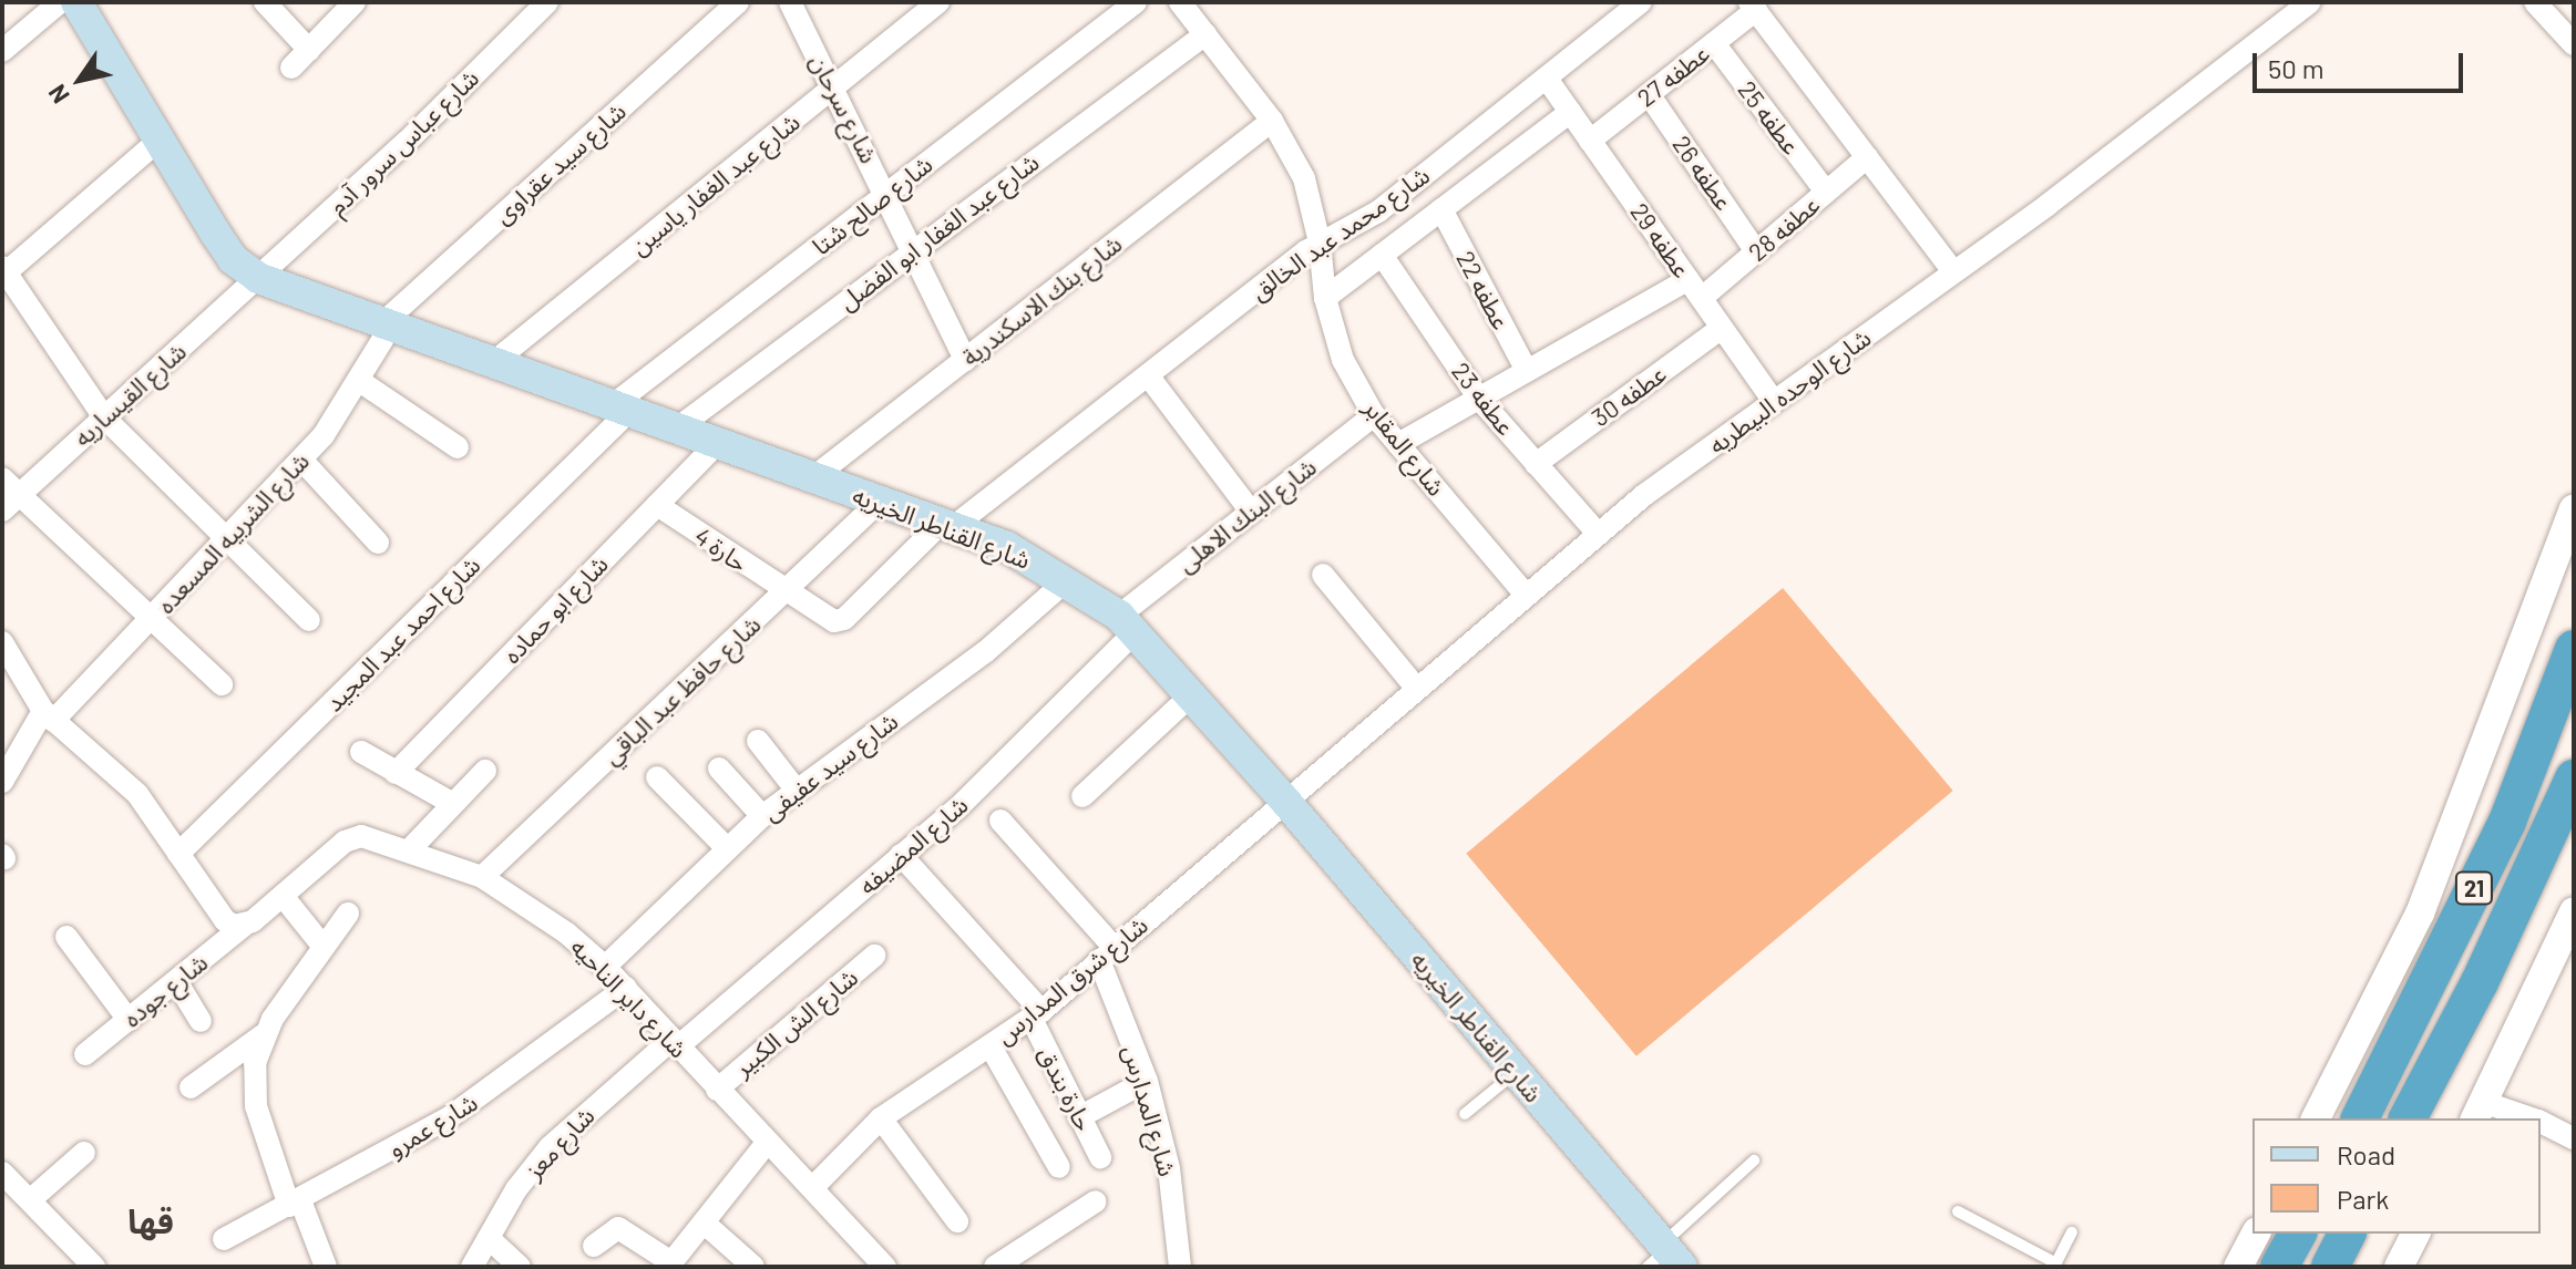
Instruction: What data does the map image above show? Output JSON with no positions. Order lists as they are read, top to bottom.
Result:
{
  "streets": {
    "highway": ["21"],
    "main road": ["شارع القناطر الخيريه"],
    "street": [
      "عطفه 27",
      "شارع سرحان",
      "عطفه 25",
      "شارع عباس سرور آدم",
      "شارع سيد عقراوى",
      "عطفه 26",
      "شارع عبد الغفار ياسين",
      "شارع صالح شتا",
      "عطفه 28",
      "شارع عبد الغفار ابو الفضل",
      "شارع محمد عبد الخالق",
      "عطفه 29",
      "عطفه 22",
      "شارع بنك الاسكندرية",
      "شارع الوحده البيطريه",
      "شارع القيساريه",
      "عطفه 30",
      "عطفه 23",
      "شارع المقابر",
      "شارع البنك الاهلى",
      "شارع الشربيه المسعده",
      "حارة 4",
      "شارع ابو حماده",
      "شارع احمد عبد المجيد",
      "شارع حافظ عبد الباقي",
      "شارع سيد عفيفى",
      "شارع المضيفه",
      "شارع شرق المدارس",
      "شارع جوده",
      "شارع داير الناحيه",
      "شارع الش الكبير",
      "حارة بندق",
      "شارع المدارس",
      "شارع عمرو",
      "شارع معز"
    ]
  },
  "crossings": [
    ["عطفه 27", "عطفه 25"],
    ["عطفه 27", "عطفه 26"],
    ["عطفه 27", "عطفه 29"],
    ["شارع سرحان", "شارع عبد الغفار ياسين"],
    ["شارع سرحان", "شارع صالح شتا"],
    ["شارع سرحان", "شارع عبد الغفار ابو الفضل"],
    ["شارع سرحان", "شارع بنك الاسكندرية"],
    ["عطفه 25", "عطفه 28"],
    ["شارع عباس سرور آدم", "شارع القيساريه"],
    ["شارع عباس سرور آدم", "شارع القناطر الخيريه"],
    ["شارع سيد عقراوى", "شارع القناطر الخيريه"],
    ["شارع سيد عقراوى", "شارع الشربيه المسعده"],
    ["عطفه 26", "عطفه 28"],
    ["شارع عبد الغفار ياسين", "شارع القناطر الخيريه"],
    ["شارع صالح شتا", "شارع القناطر الخيريه"],
    ["شارع صالح شتا", "شارع احمد عبد المجيد"],
    ["عطفه 28", "عطفه 29"],
    ["عطفه 28", "عطفه 22"],
    ["عطفه 28", "عطفه 23"],
    ["عطفه 28", "شارع المقابر"],
    ["شارع عبد الغفار ابو الفضل", "شارع المقابر"],
    ["شارع عبد الغفار ابو الفضل", "شارع القناطر الخيريه"],
    ["شارع محمد عبد الخالق", "عطفه 29"],
    ["شارع محمد عبد الخالق", "شارع المقابر"],
    ["شارع محمد عبد الخالق", "شارع القناطر الخيريه"],
    ["شارع محمد عبد الخالق", "حارة 4"],
    ["عطفه 29", "شارع الوحده البيطريه"],
    ["عطفه 29", "عطفه 30"],
    ["شارع بنك الاسكندرية", "شارع المقابر"],
    ["شارع بنك الاسكندرية", "شارع القناطر الخيريه"],
    ["شارع الوحده البيطريه", "عطفه 23"],
    ["شارع الوحده البيطريه", "شارع المقابر"],
    ["شارع الوحده البيطريه", "شارع القناطر الخيريه"],
    ["شارع الوحده البيطريه", "شارع شرق المدارس"],
    ["شارع القيساريه", "شارع القناطر الخيريه"],
    ["عطفه 30", "عطفه 23"],
    ["شارع المقابر", "شارع البنك الاهلى"],
    ["شارع البنك الاهلى", "شارع القناطر الخيريه"],
    ["شارع البنك الاهلى", "شارع المضيفه"],
    ["شارع القناطر الخيريه", "شارع الشربيه المسعده"],
    ["شارع القناطر الخيريه", "حارة 4"],
    ["شارع القناطر الخيريه", "شارع ابو حماده"],
    ["شارع القناطر الخيريه", "شارع احمد عبد المجيد"],
    ["شارع القناطر الخيريه", "شارع حافظ عبد الباقي"],
    ["شارع القناطر الخيريه", "شارع سيد عفيفى"],
    ["شارع القناطر الخيريه", "شارع المضيفه"],
    ["شارع القناطر الخيريه", "شارع شرق المدارس"],
    ["حارة 4", "شارع ابو حماده"],
    ["حارة 4", "شارع حافظ عبد الباقي"],
    ["شارع حافظ عبد الباقي", "شارع داير الناحيه"],
    ["شارع سيد عفيفى", "شارع داير الناحيه"],
    ["شارع المضيفه", "شارع داير الناحيه"],
    ["شارع المضيفه", "حارة بندق"],
    ["شارع المضيفه", "شارع معز"],
    ["شارع شرق المدارس", "شارع داير الناحيه"],
    ["شارع شرق المدارس", "حارة بندق"],
    ["شارع شرق المدارس", "شارع المدارس"],
    ["شارع جوده", "شارع داير الناحيه"],
    ["شارع داير الناحيه", "شارع الش الكبير"],
    ["شارع داير الناحيه", "شارع عمرو"],
    ["شارع داير الناحيه", "شارع معز"]
  ],
  "districts": ["قها"],
  "legend": ["Road", "Park"],
  "scale_bar": "50 m",
  "north": "bottom left"
}
